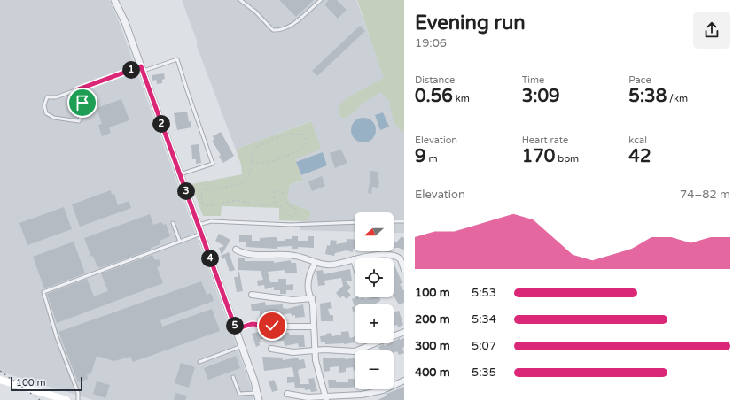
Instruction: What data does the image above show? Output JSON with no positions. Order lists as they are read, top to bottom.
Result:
{
  "scale_bar": "100 m",
  "north": "left",
  "page": {
    "heading": ["Evening run", "19:06"],
    "stats": [
      ["Distance", "0.56 km"],
      ["Time", "3:09"],
      ["Pace", "5:38 /km"],
      ["Elevation", "9 m"],
      ["Heart rate", "170 bpm"],
      ["kcal", "42"]
    ],
    "pins": [
      "1",
      "2",
      "3",
      "4",
      "5"
    ],
    "chart": ["Elevation", "74–82 m"],
    "map_buttons": ["+", "−"],
    "list": [
      {
        "name": "100 m",
        "note": "5:53"
      },
      {
        "name": "200 m",
        "note": "5:34"
      },
      {
        "name": "300 m",
        "note": "5:07"
      },
      {
        "name": "400 m",
        "note": "5:35"
      }
    ],
    "scale": "100 m"
  }
}
